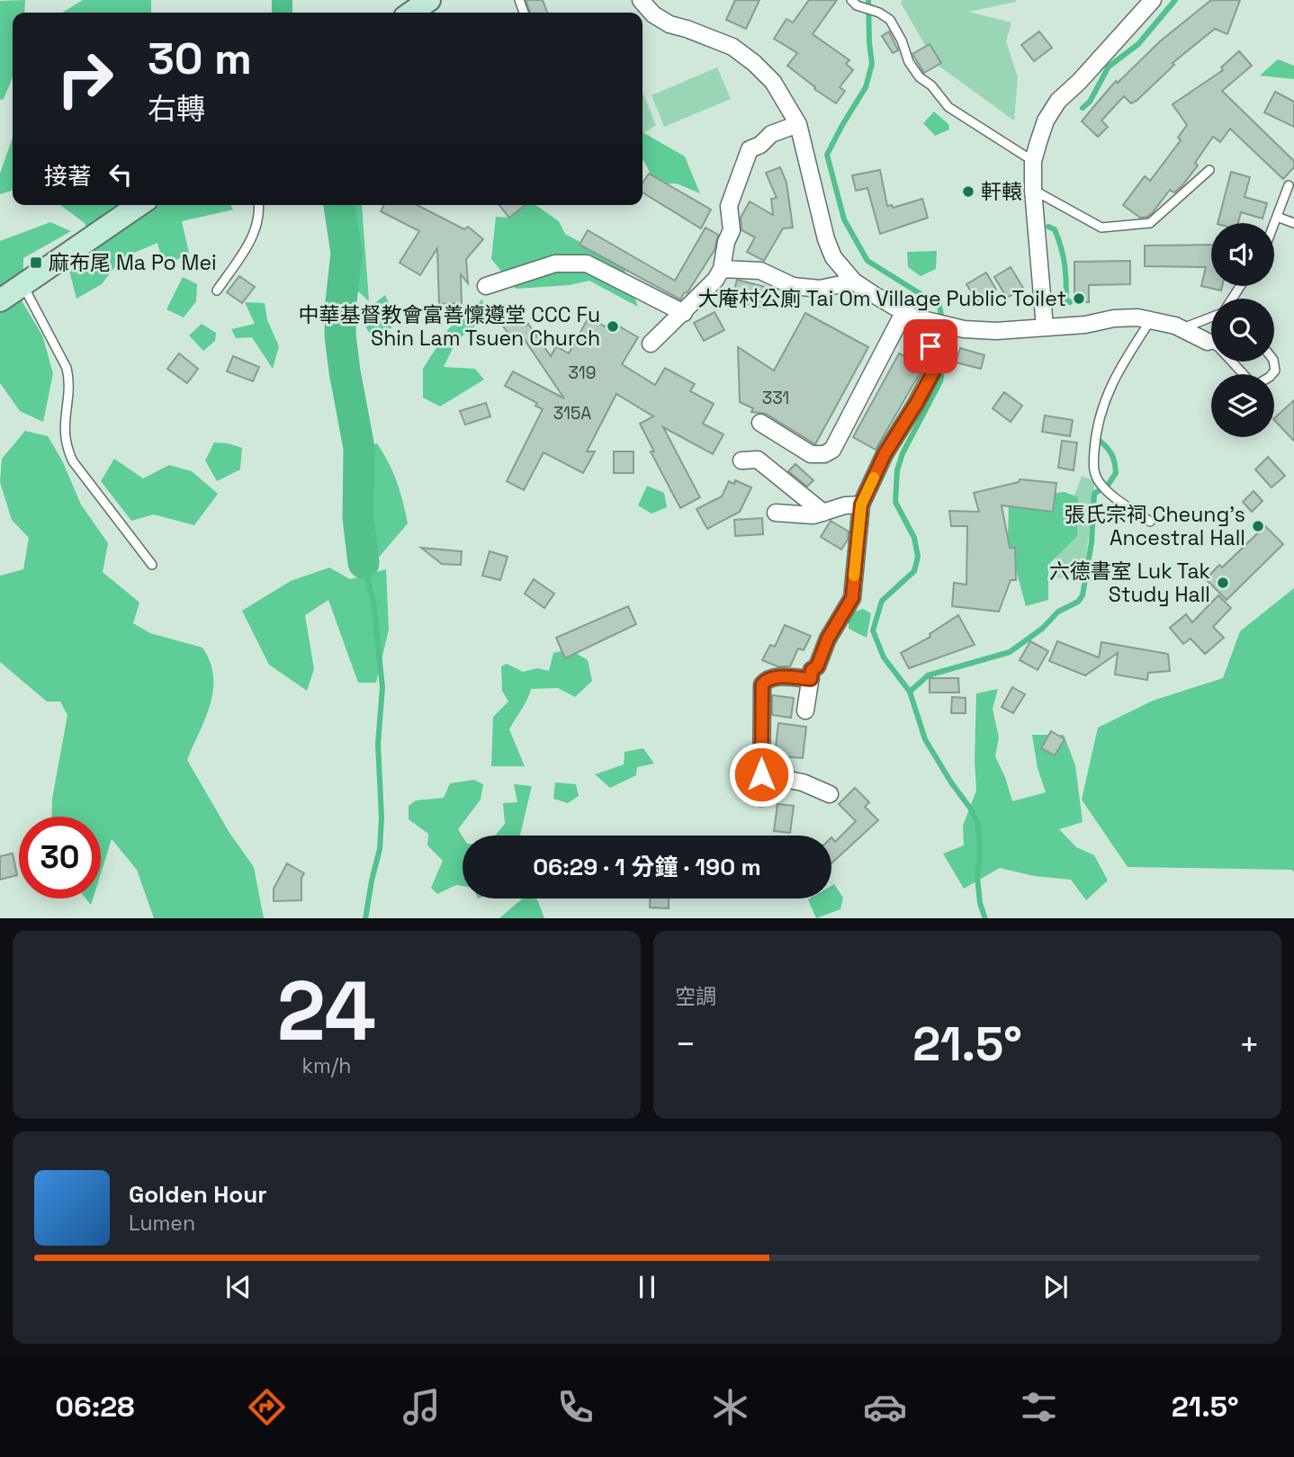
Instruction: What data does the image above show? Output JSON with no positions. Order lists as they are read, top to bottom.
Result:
{
  "places": {
    "other": [
      "軒轅",
      "大庵村公廁 Tai Om Village Public Toilet",
      "中華基督教會富善懍遵堂 CCC Fu Shin Lam Tsuen Church",
      "張氏宗祠 Cheung's Ancestral Hall",
      "六德書室 Luk Tak Study Hall"
    ],
    "transit": ["麻布尾 Ma Po Mei"]
  },
  "house_numbers": ["319", "331", "315A"],
  "page": {
    "turn": ["30 m", "右轉"],
    "then": "接著",
    "limit": "30",
    "trip": "06:29 · 1 分鐘 · 190 m",
    "tile": [
      ["24", "km/h"],
      "空調"
    ],
    "heat": ["−", "21.5°", "+"],
    "song": ["Golden Hour", "Lumen"],
    "tabs": ["06:28", "21.5°"]
  }
}
